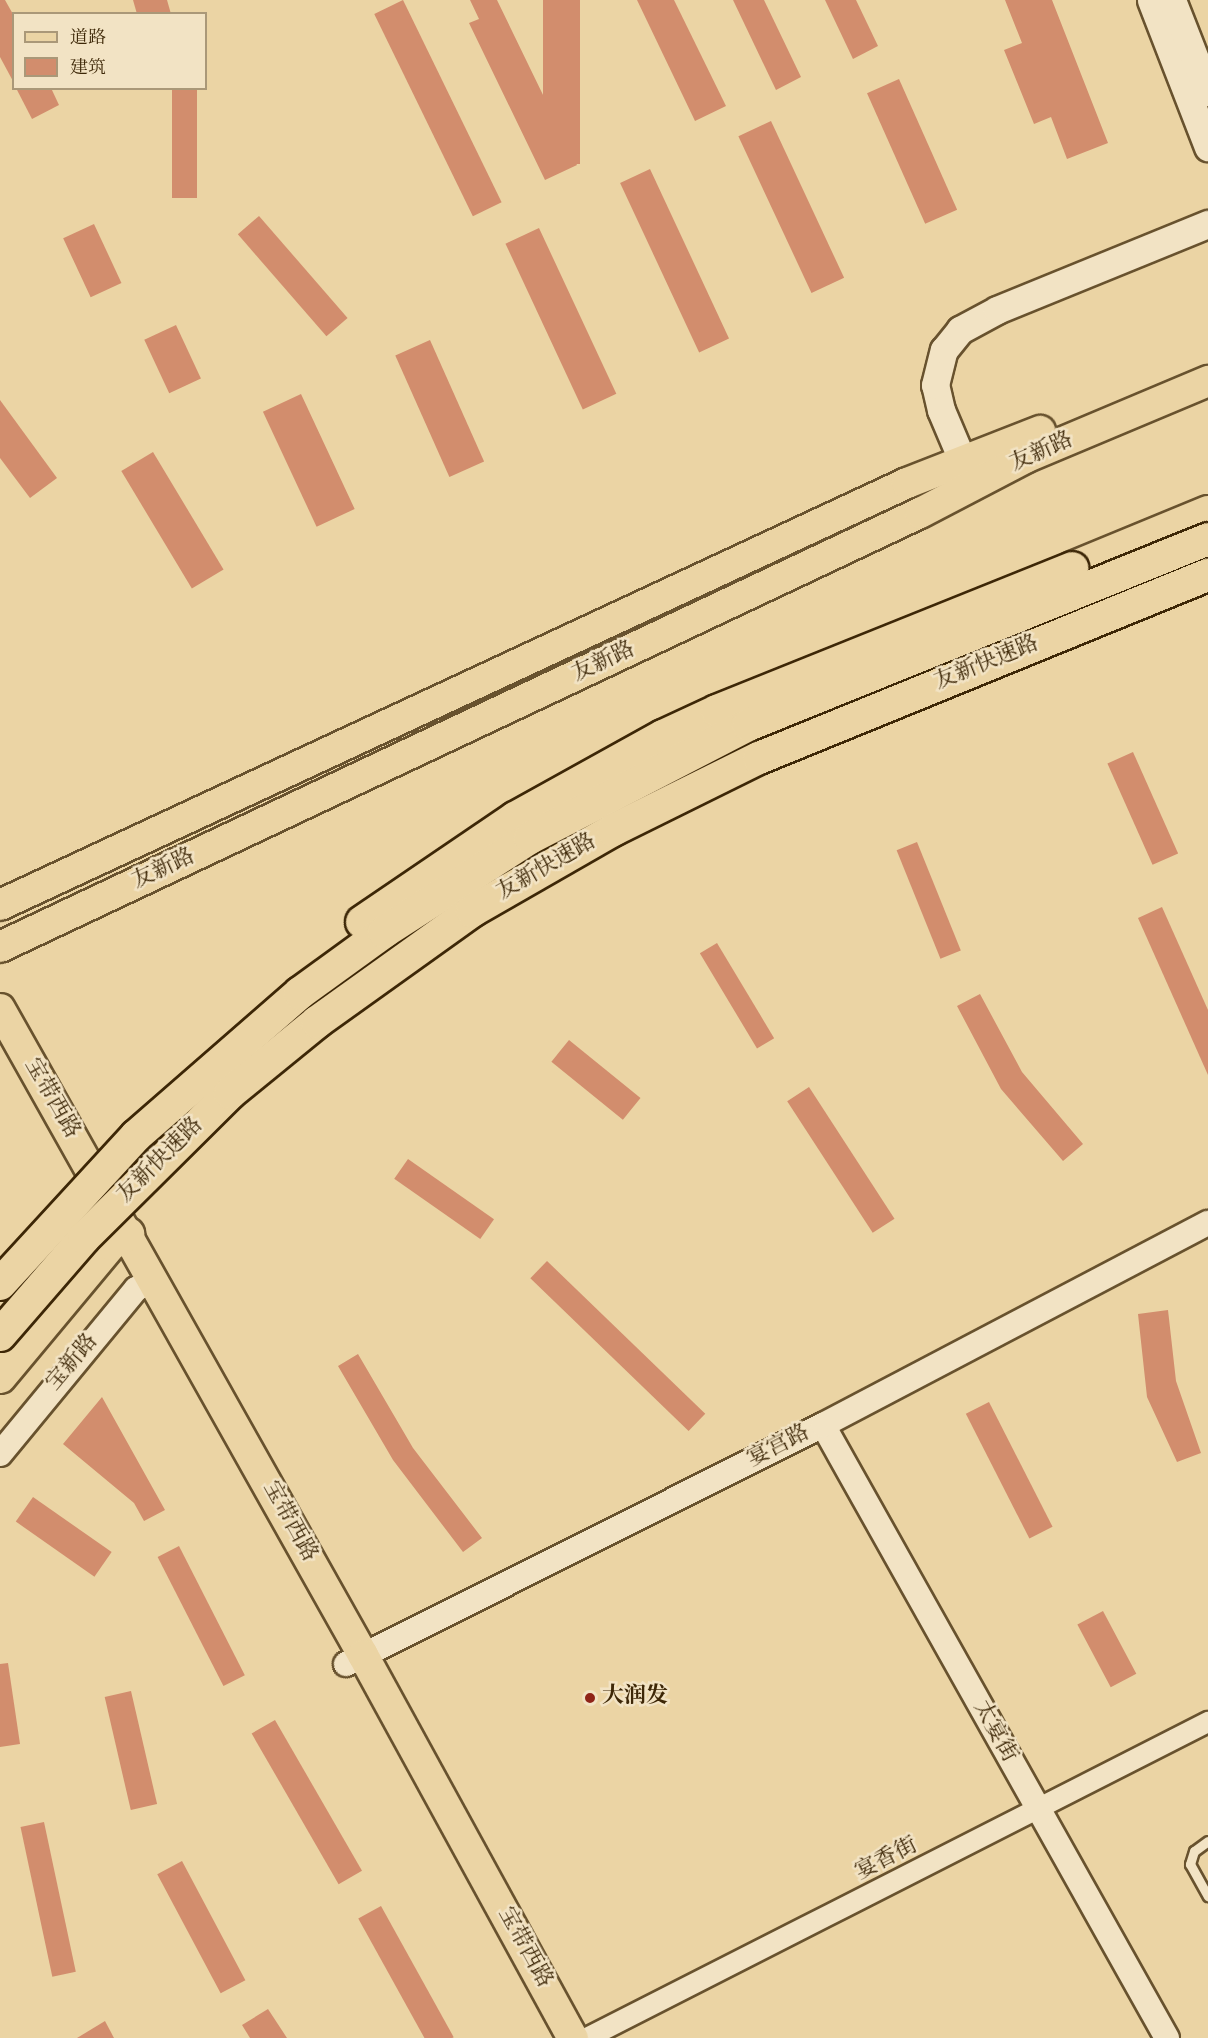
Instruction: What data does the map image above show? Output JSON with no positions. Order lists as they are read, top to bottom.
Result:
{
  "streets": {
    "highway": ["友新快速路"],
    "main road": ["友新路", "宝带西路"],
    "street": [
      "宝新路",
      "宴宫路",
      "太宴街",
      "宴香街"
    ]
  },
  "crossings": [
    ["宝带西路", "宝新路"],
    ["宝带西路", "宴宫路"],
    ["宴宫路", "太宴街"],
    ["太宴街", "宴香街"]
  ],
  "places": ["大润发"],
  "legend": ["道路", "建筑"]
}
